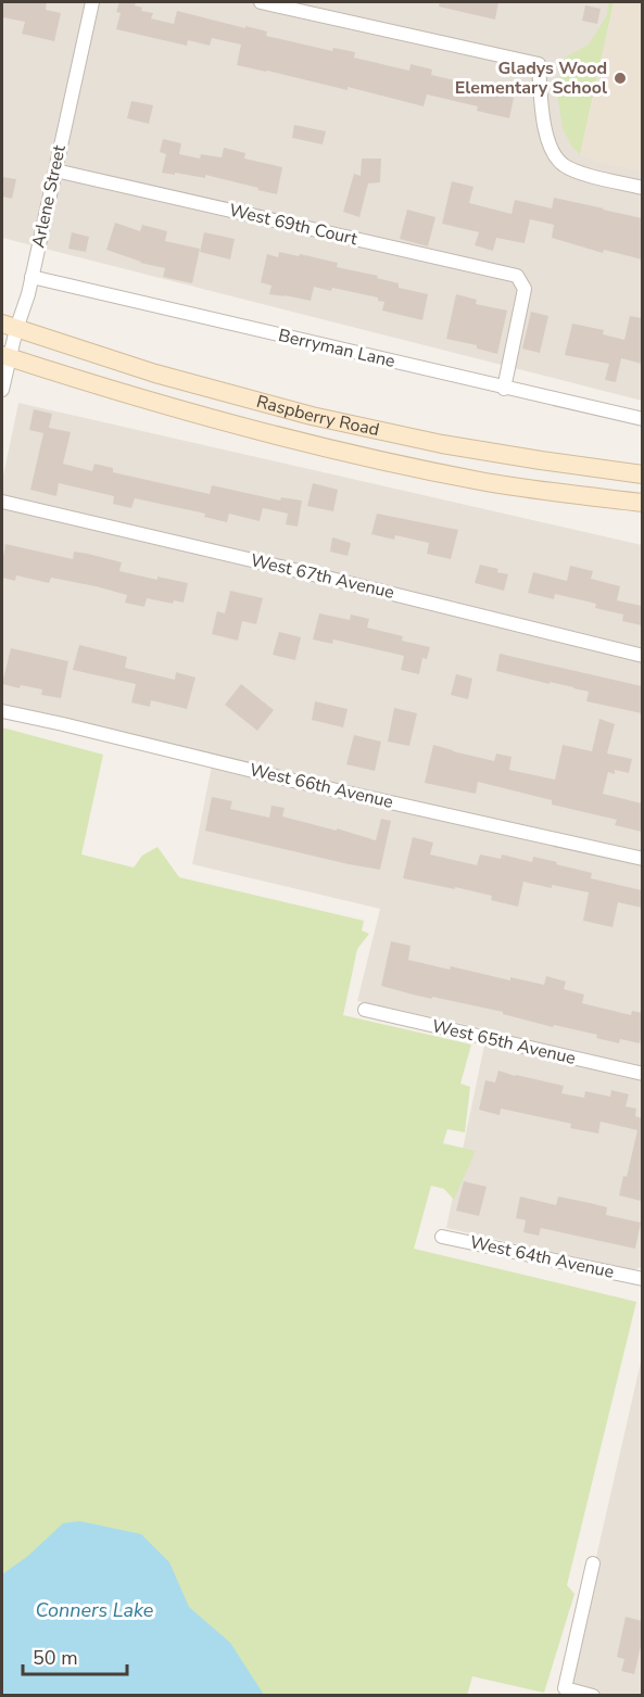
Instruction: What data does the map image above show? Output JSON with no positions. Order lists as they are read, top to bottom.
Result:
{
  "streets": {
    "main road": ["Raspberry Road"],
    "street": [
      "Arlene Street",
      "West 69th Court",
      "Berryman Lane",
      "West 67th Avenue",
      "West 66th Avenue",
      "West 65th Avenue",
      "West 64th Avenue"
    ]
  },
  "crossings": [
    ["Arlene Street", "West 69th Court"],
    ["Arlene Street", "Berryman Lane"],
    ["Arlene Street", "Raspberry Road"],
    ["West 69th Court", "Berryman Lane"]
  ],
  "water": ["Conners Lake"],
  "places": ["Gladys Wood Elementary School"],
  "scale_bar": "50 m"
}
